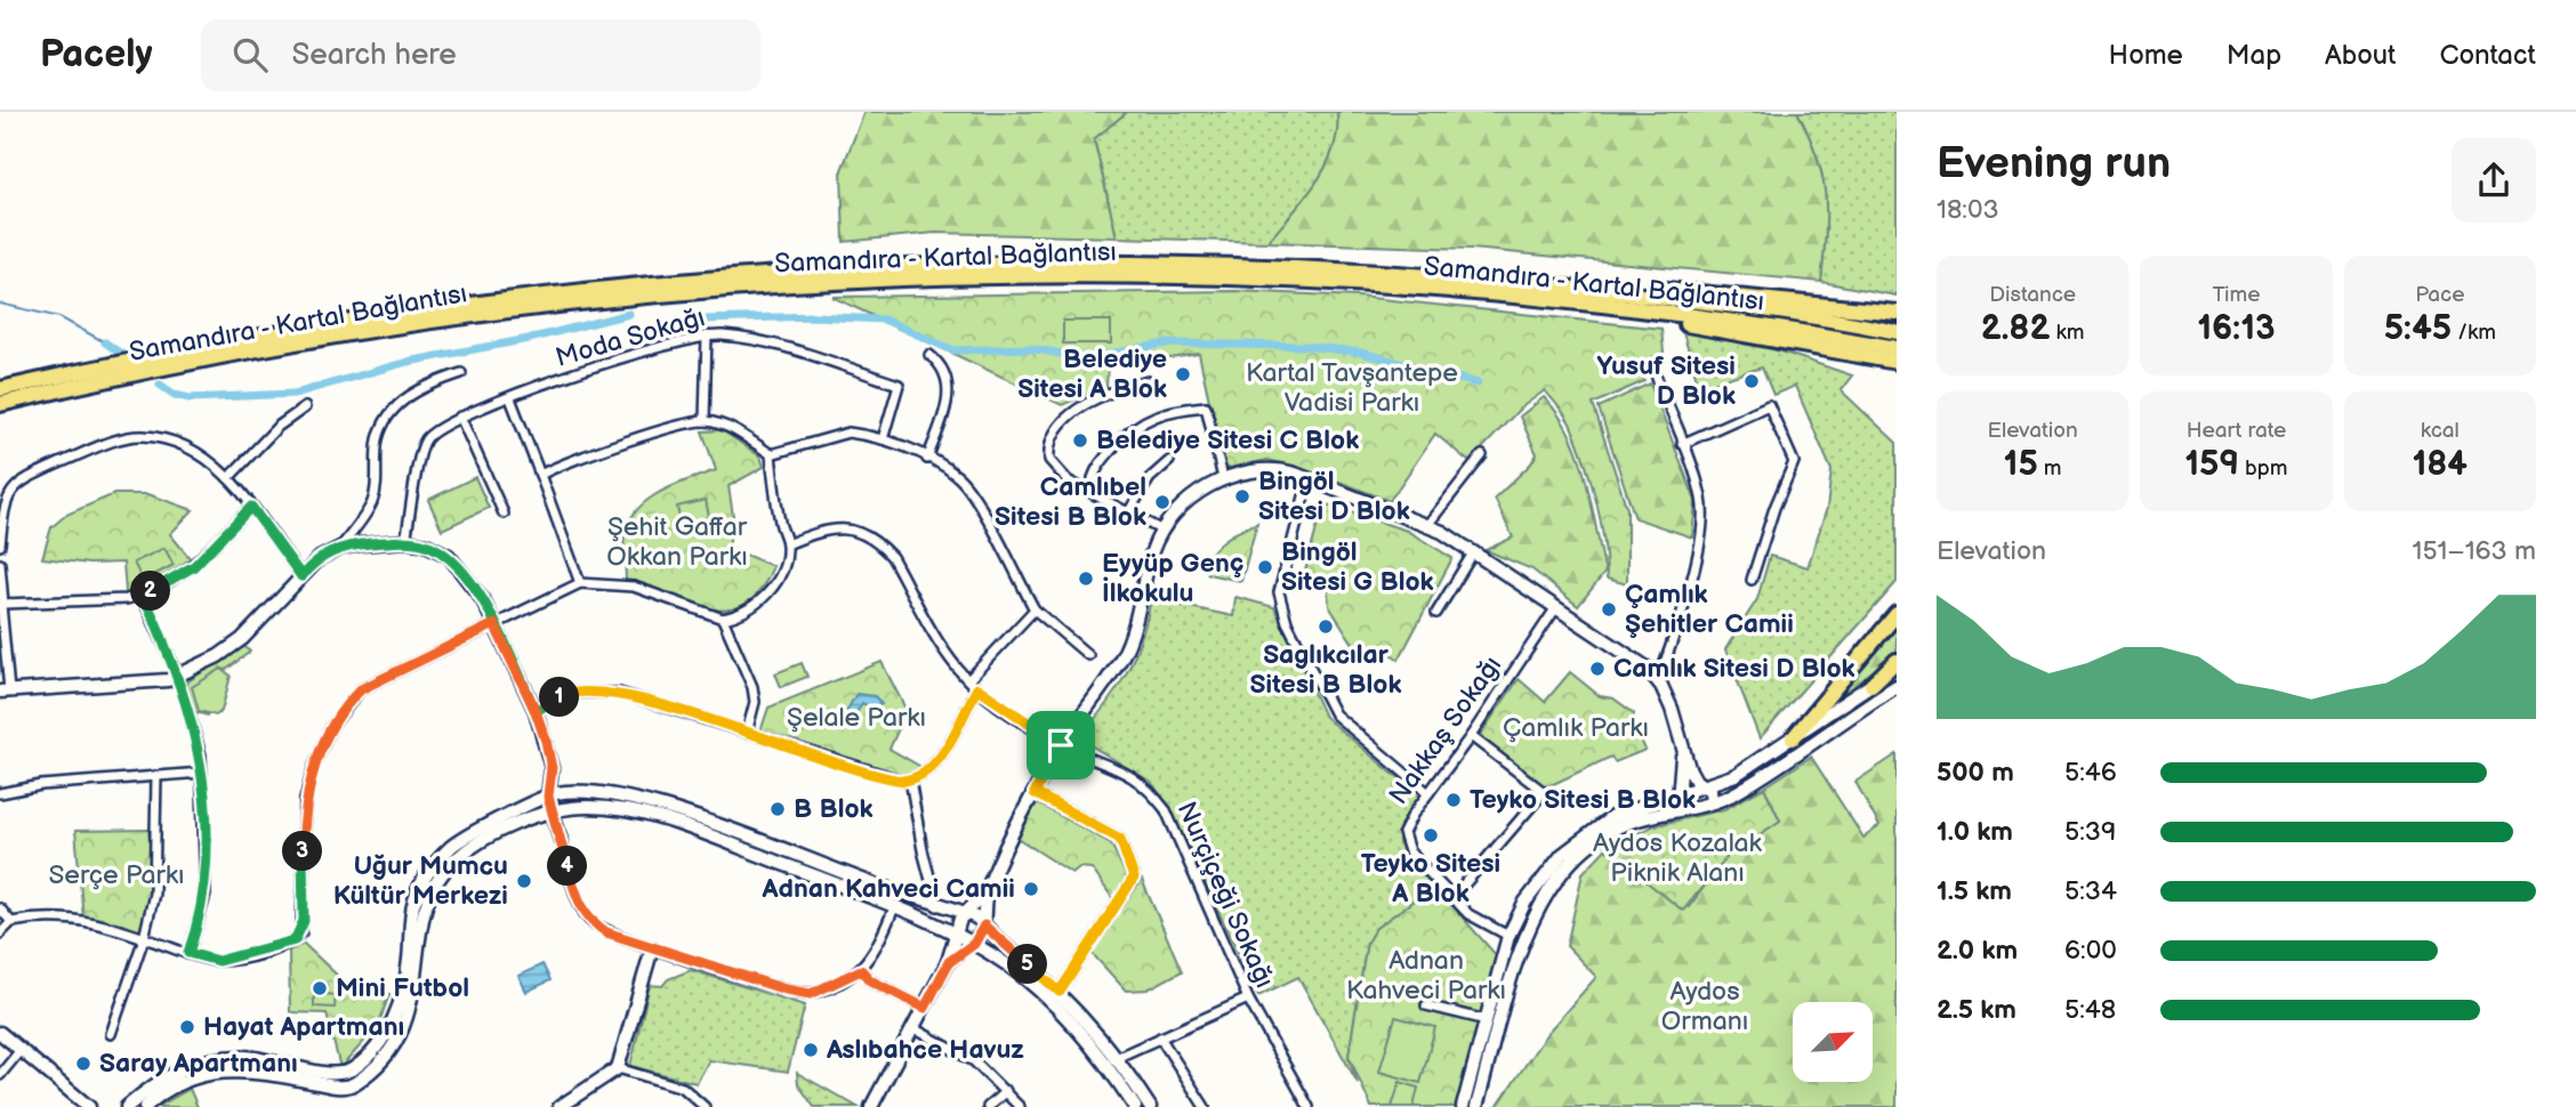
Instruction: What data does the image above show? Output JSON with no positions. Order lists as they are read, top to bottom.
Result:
{
  "streets": {
    "highway": ["Samandıra - Kartal Bağlantısı"],
    "street": ["Moda Sokağı", "Nakkaş Sokağı", "Nurçiçeği Sokağı"]
  },
  "parks": [
    "Kartal Tavşantepe Vadisi Parkı",
    "Şehit Gaffar Okkan Parkı",
    "Şelale Parkı",
    "Çamlık Parkı",
    "Aydos Kozalak Piknik Alanı",
    "Serçe Parkı",
    "Adnan Kahveci Parkı",
    "Aydos Ormanı"
  ],
  "places": [
    "Belediye Sitesi A Blok",
    "Yusuf Sitesi D Blok",
    "Belediye Sitesi C Blok",
    "Bingöl Sitesi D Blok",
    "Camlıbel Sitesi B Blok",
    "Bingöl Sitesi G Blok",
    "Eyyüp Genç İlkokulu",
    "Çamlık Şehitler Camii",
    "Saglıkcılar Sitesi B Blok",
    "Camlık Sitesi D Blok",
    "Teyko Sitesi B Blok",
    "B Blok",
    "Teyko Sitesi A Blok",
    "Uğur Mumcu Kültür Merkezi",
    "Adnan Kahveci Camii",
    "Mini Futbol",
    "Hayat Apartmanı",
    "Aslıbahce Havuz",
    "Saray Apartmanı"
  ],
  "north": "top right",
  "page": {
    "header": "Pacely",
    "search": "Search here",
    "nav": [
      "Home",
      "Map",
      "About",
      "Contact"
    ],
    "heading": ["Evening run", "18:03"],
    "stats": [
      ["Distance", "2.82 km"],
      ["Time", "16:13"],
      ["Pace", "5:45 /km"],
      ["Elevation", "15 m"],
      ["Heart rate", "159 bpm"],
      ["kcal", "184"]
    ],
    "chart": ["Elevation", "151–163 m"],
    "pins": [
      "2",
      "1",
      "3",
      "4",
      "5"
    ],
    "list": [
      {
        "name": "500 m",
        "note": "5:46"
      },
      {
        "name": "1.0 km",
        "note": "5:39"
      },
      {
        "name": "1.5 km",
        "note": "5:34"
      },
      {
        "name": "2.0 km",
        "note": "6:00"
      },
      {
        "name": "2.5 km",
        "note": "5:48"
      }
    ]
  }
}
